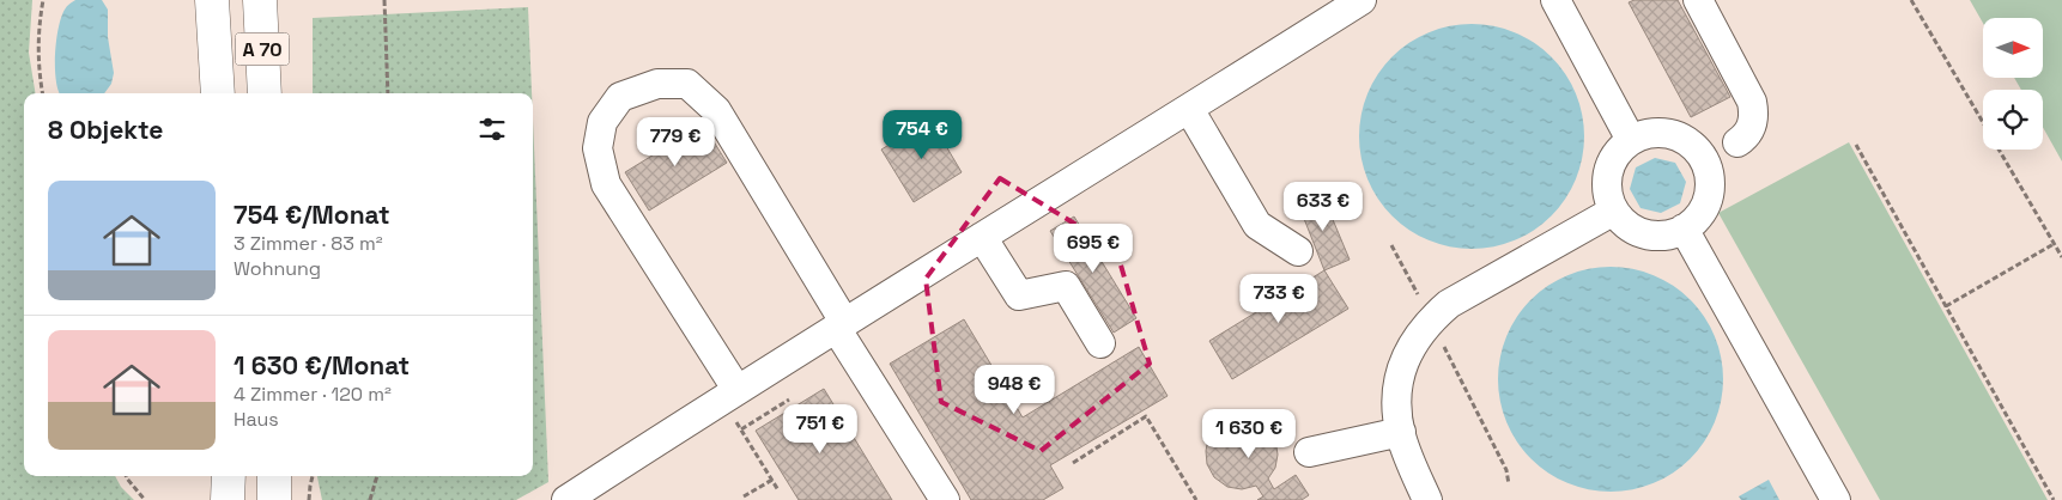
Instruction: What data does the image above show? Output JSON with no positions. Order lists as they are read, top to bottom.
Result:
{
  "streets": {
    "highway": ["A 70"]
  },
  "north": "right",
  "page": {
    "heading": "8 Objekte",
    "price": [
      "754 €",
      "779 €",
      "633 €",
      "695 €",
      "733 €",
      "948 €",
      "751 €",
      "1 630 €"
    ],
    "list": [
      {
        "name": "754 €/Monat",
        "note": "3 Zimmer · 83 m² · Wohnung"
      },
      {
        "name": "1 630 €/Monat",
        "note": "4 Zimmer · 120 m² · Haus"
      }
    ]
  }
}
